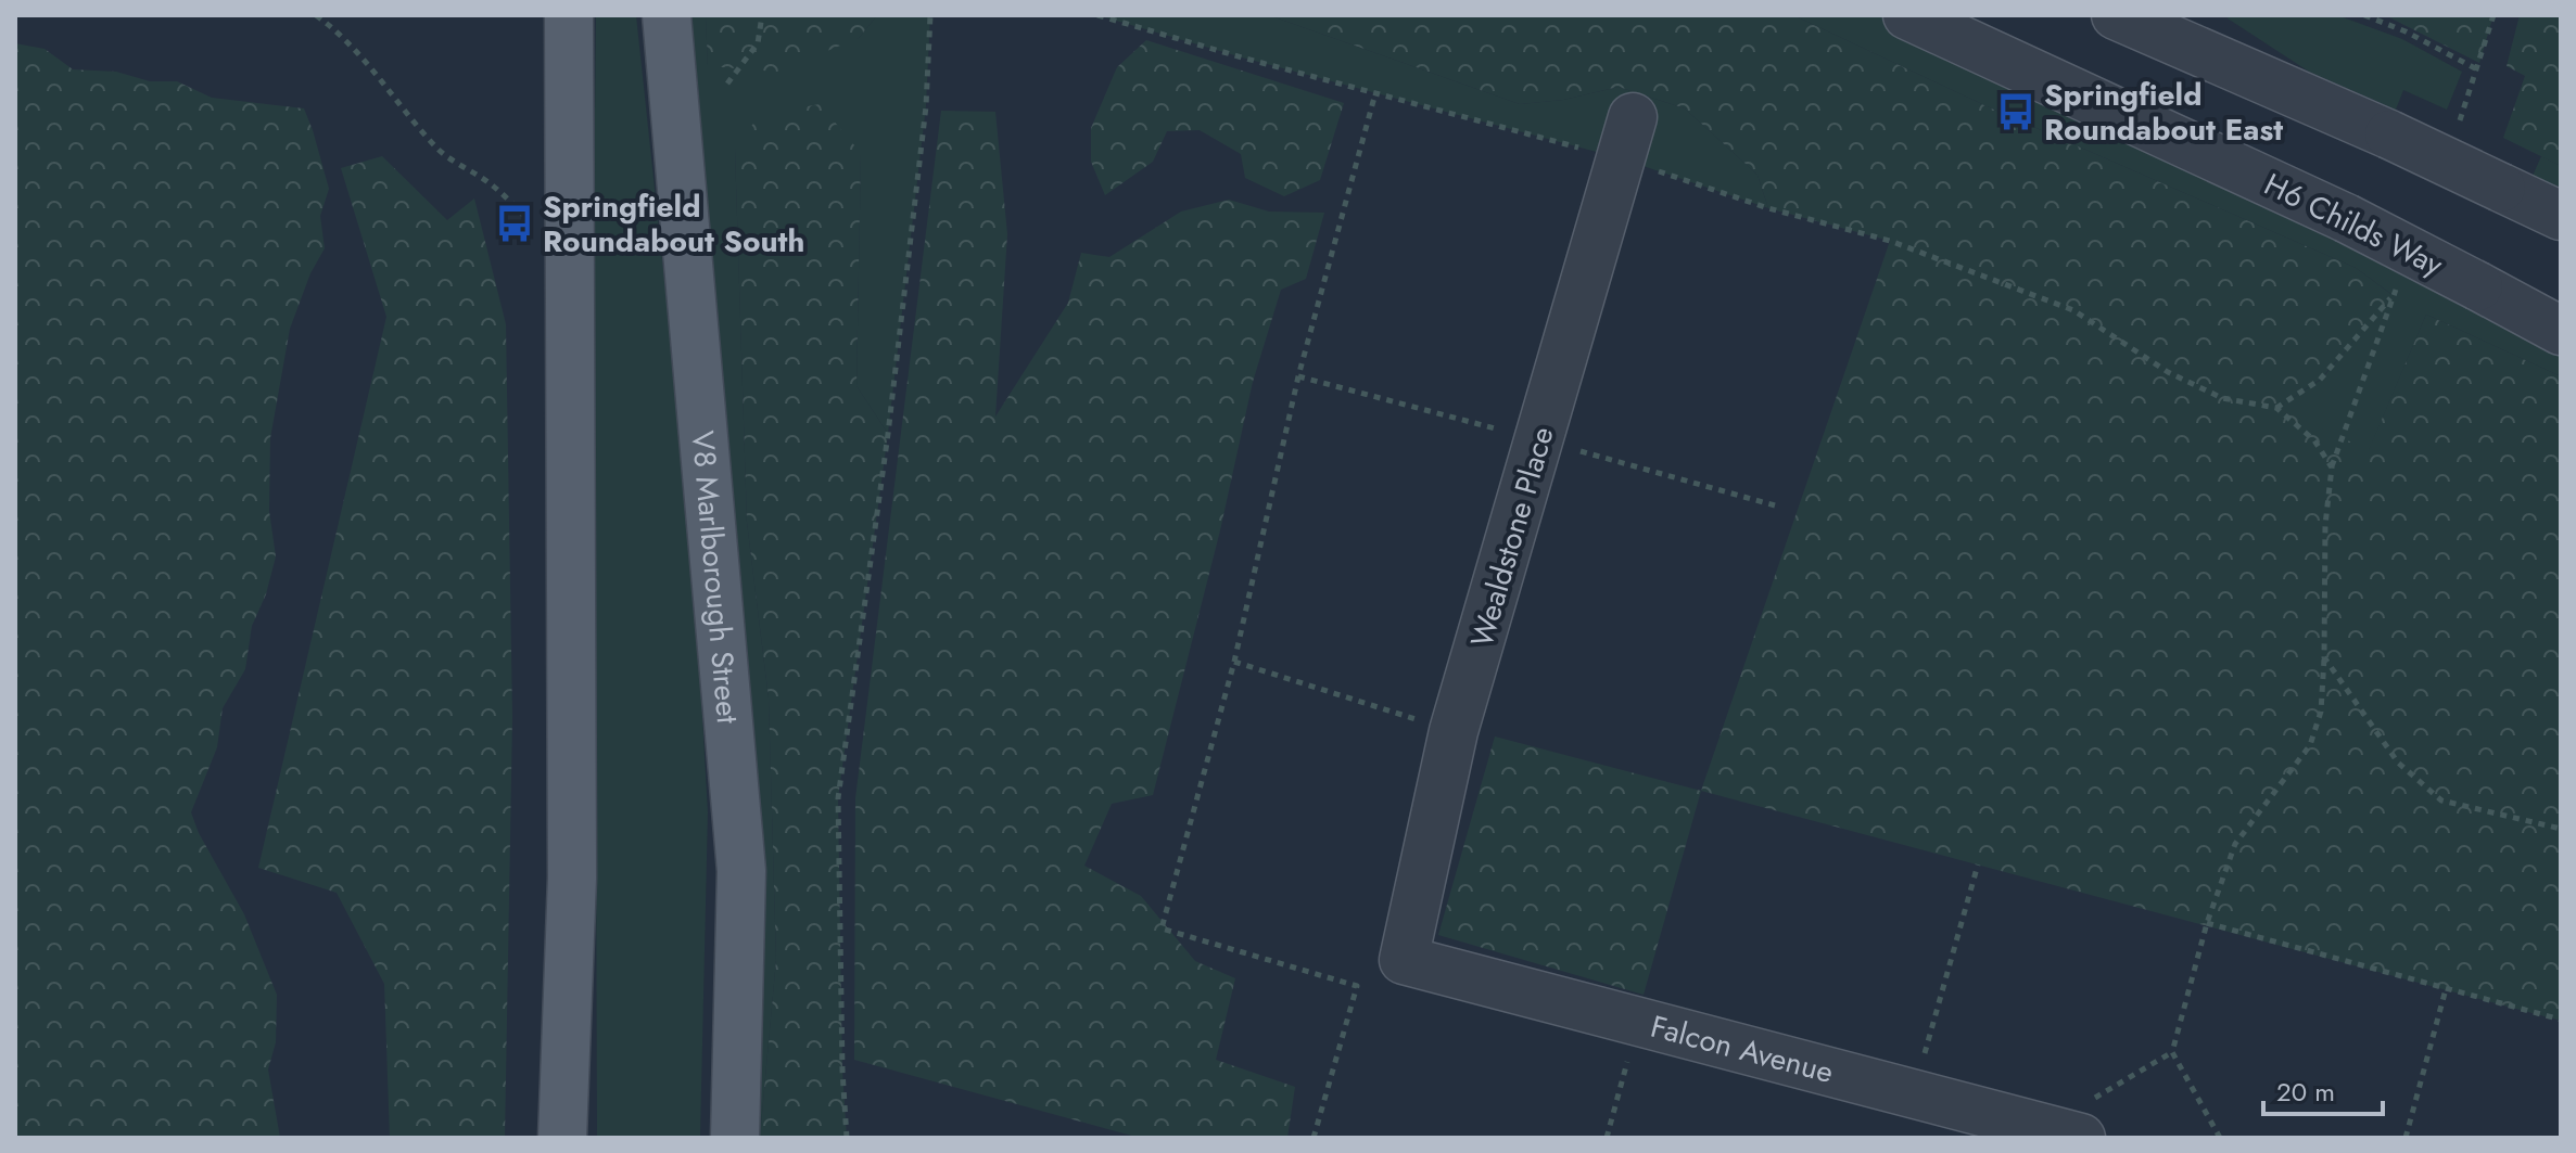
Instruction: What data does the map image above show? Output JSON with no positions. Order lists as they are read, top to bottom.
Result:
{
  "streets": {
    "main road": ["V8 Marlborough Street"],
    "street": ["H6 Childs Way", "Wealdstone Place", "Falcon Avenue"]
  },
  "crossings": [
    ["Wealdstone Place", "Falcon Avenue"]
  ],
  "places": {
    "bus stop": ["Springfield Roundabout East", "Springfield Roundabout South"]
  },
  "scale_bar": "20 m"
}
